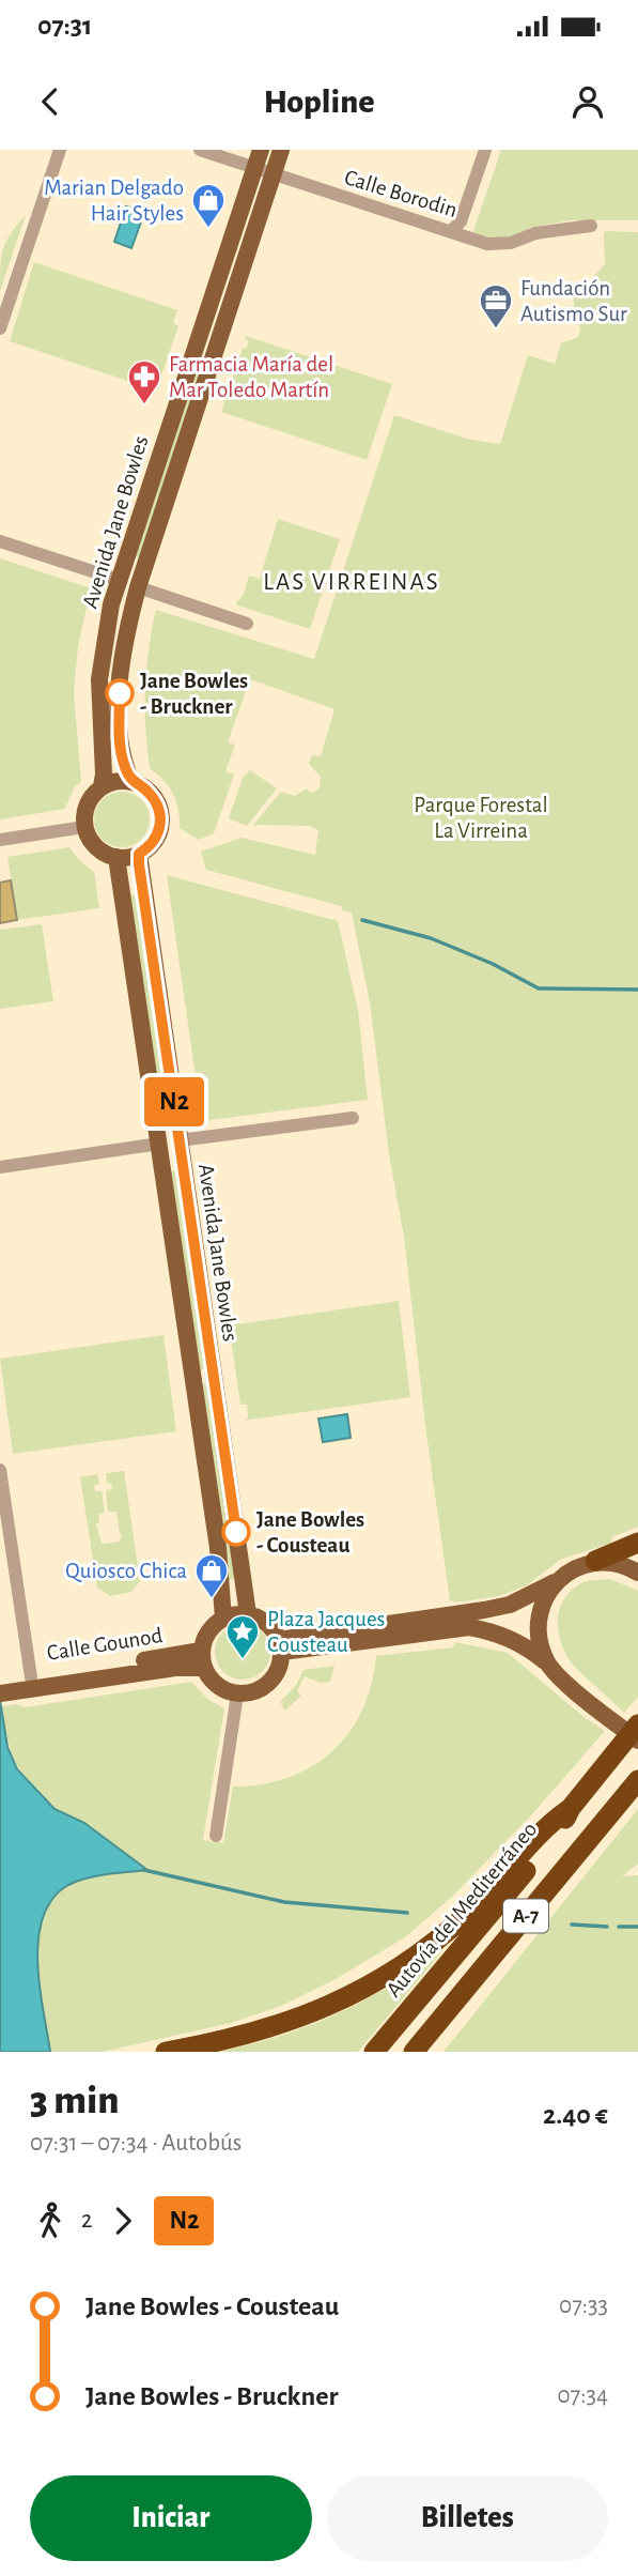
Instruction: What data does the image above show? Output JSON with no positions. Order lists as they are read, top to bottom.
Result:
{
  "streets": {
    "highway": ["Autovía del Mediterráneo", "A-7"],
    "main road": ["Avenida Jane Bowles", "Calle Gounod"],
    "street": ["Calle Borodin"]
  },
  "crossings": [
    ["Calle Borodin", "Avenida Jane Bowles"],
    ["Avenida Jane Bowles", "Calle Gounod"]
  ],
  "districts": ["LAS VIRREINAS"],
  "parks": ["Parque Forestal La Virreina"],
  "places": {
    "shop": ["Marian Delgado Hair Styles", "Quiosco Chica"],
    "office": ["Fundación Autismo Sur"],
    "pharmacy": ["Farmacia María del Mar Toledo Martín"],
    "other": ["Jane Bowles - Bruckner", "Jane Bowles - Cousteau"],
    "place": ["Plaza Jacques Cousteau"]
  },
  "lines": ["bus line N2"],
  "page": {
    "status": "07:31",
    "header": "Hopline",
    "on_map": "N2",
    "heading": ["3 min", "07:31 – 07:34 · Autobús", "2.40 €"],
    "legs": ["2", "N2"],
    "list": [
      {
        "name": "Jane Bowles - Cousteau",
        "value": "07:33"
      },
      {
        "name": "Jane Bowles - Bruckner",
        "value": "07:34"
      }
    ],
    "buttons": ["Iniciar", "Billetes"]
  }
}
